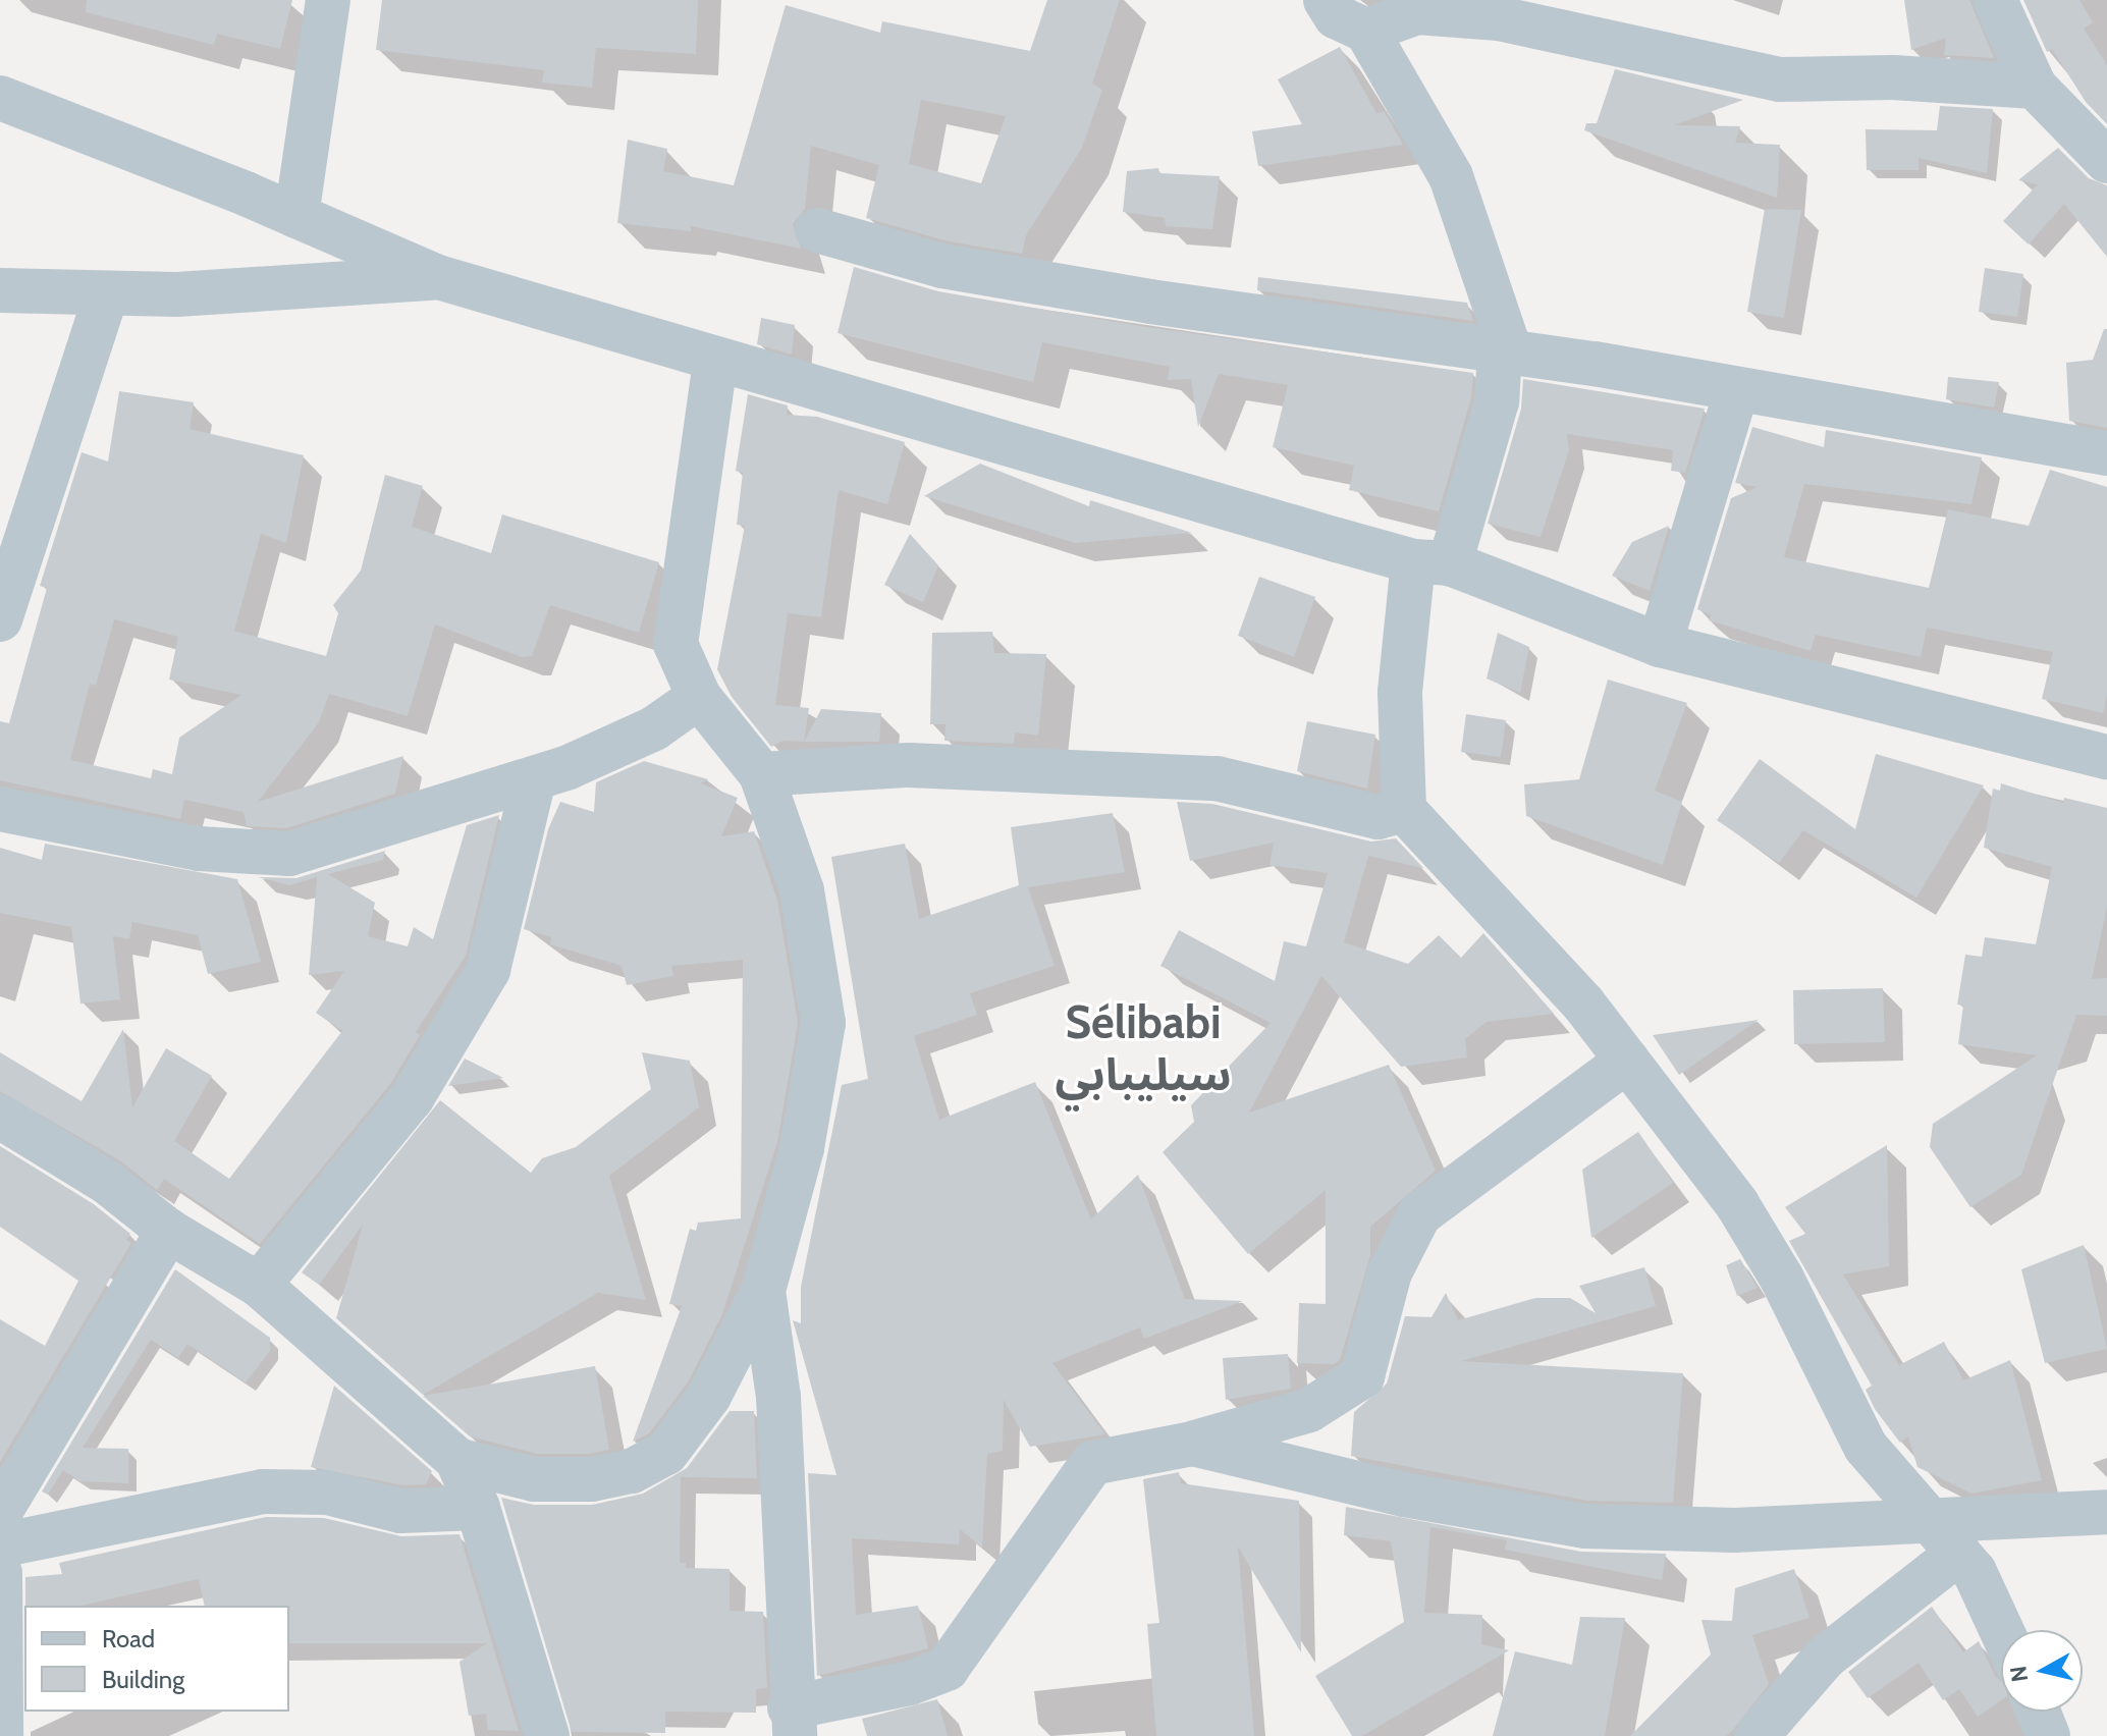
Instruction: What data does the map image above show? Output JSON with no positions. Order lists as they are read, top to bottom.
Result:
{
  "districts": ["Sélibabi سيليبابي"],
  "legend": ["Road", "Building"],
  "north": "left"
}
